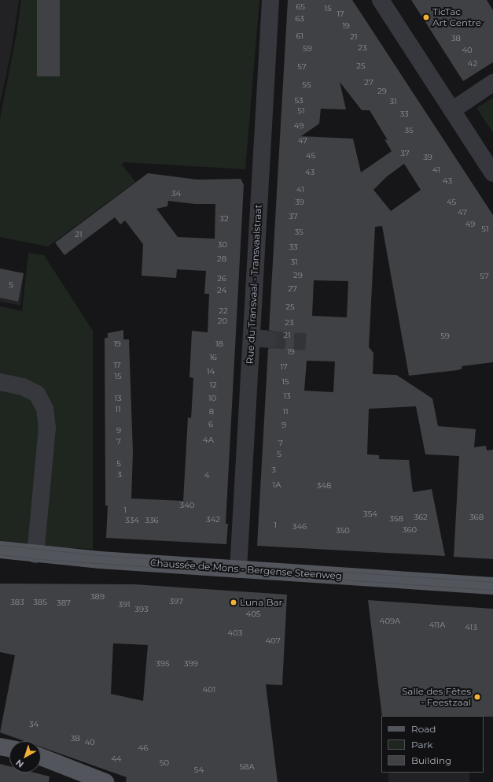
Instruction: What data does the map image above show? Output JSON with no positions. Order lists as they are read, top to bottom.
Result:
{
  "streets": {
    "main road": ["Chaussée de Mons - Bergense Steenweg"],
    "street": ["Rue du Transvaal - Transvaalstraat"]
  },
  "crossings": [
    ["Rue du Transvaal - Transvaalstraat", "Chaussée de Mons - Bergense Steenweg"]
  ],
  "places": ["TicTac Art Centre", "Luna Bar", "Salle des Fêtes - Feestzaal"],
  "house_numbers": [
    "65",
    "15",
    "17",
    "63",
    "19",
    "61",
    "21",
    "38",
    "23",
    "59",
    "40",
    "42",
    "25",
    "57",
    "27",
    "55",
    "29",
    "53",
    "31",
    "51",
    "33",
    "49",
    "35",
    "47",
    "37",
    "45",
    "39",
    "41",
    "43",
    "43",
    "41",
    "34",
    "39",
    "45",
    "47",
    "37",
    "32",
    "49",
    "51",
    "35",
    "21",
    "30",
    "33",
    "28",
    "31",
    "29",
    "57",
    "26",
    "5",
    "27",
    "24",
    "25",
    "22",
    "20",
    "23",
    "21",
    "59",
    "19",
    "18",
    "19",
    "16",
    "17",
    "17",
    "14",
    "15",
    "15",
    "12",
    "13",
    "13",
    "10",
    "11",
    "8",
    "11",
    "6",
    "9",
    "9",
    "4A",
    "7",
    "7",
    "5",
    "5",
    "3",
    "3",
    "4",
    "1A",
    "348",
    "340",
    "1",
    "354",
    "362",
    "368",
    "358",
    "342",
    "334",
    "336",
    "1",
    "346",
    "360",
    "350",
    "389",
    "397",
    "383",
    "385",
    "387",
    "391",
    "393",
    "405",
    "409A",
    "411A",
    "413",
    "403",
    "407",
    "395",
    "399",
    "401",
    "34",
    "38",
    "40",
    "46",
    "44",
    "50",
    "58A",
    "54"
  ],
  "legend": ["Road", "Park", "Building"],
  "north": "bottom left"
}
